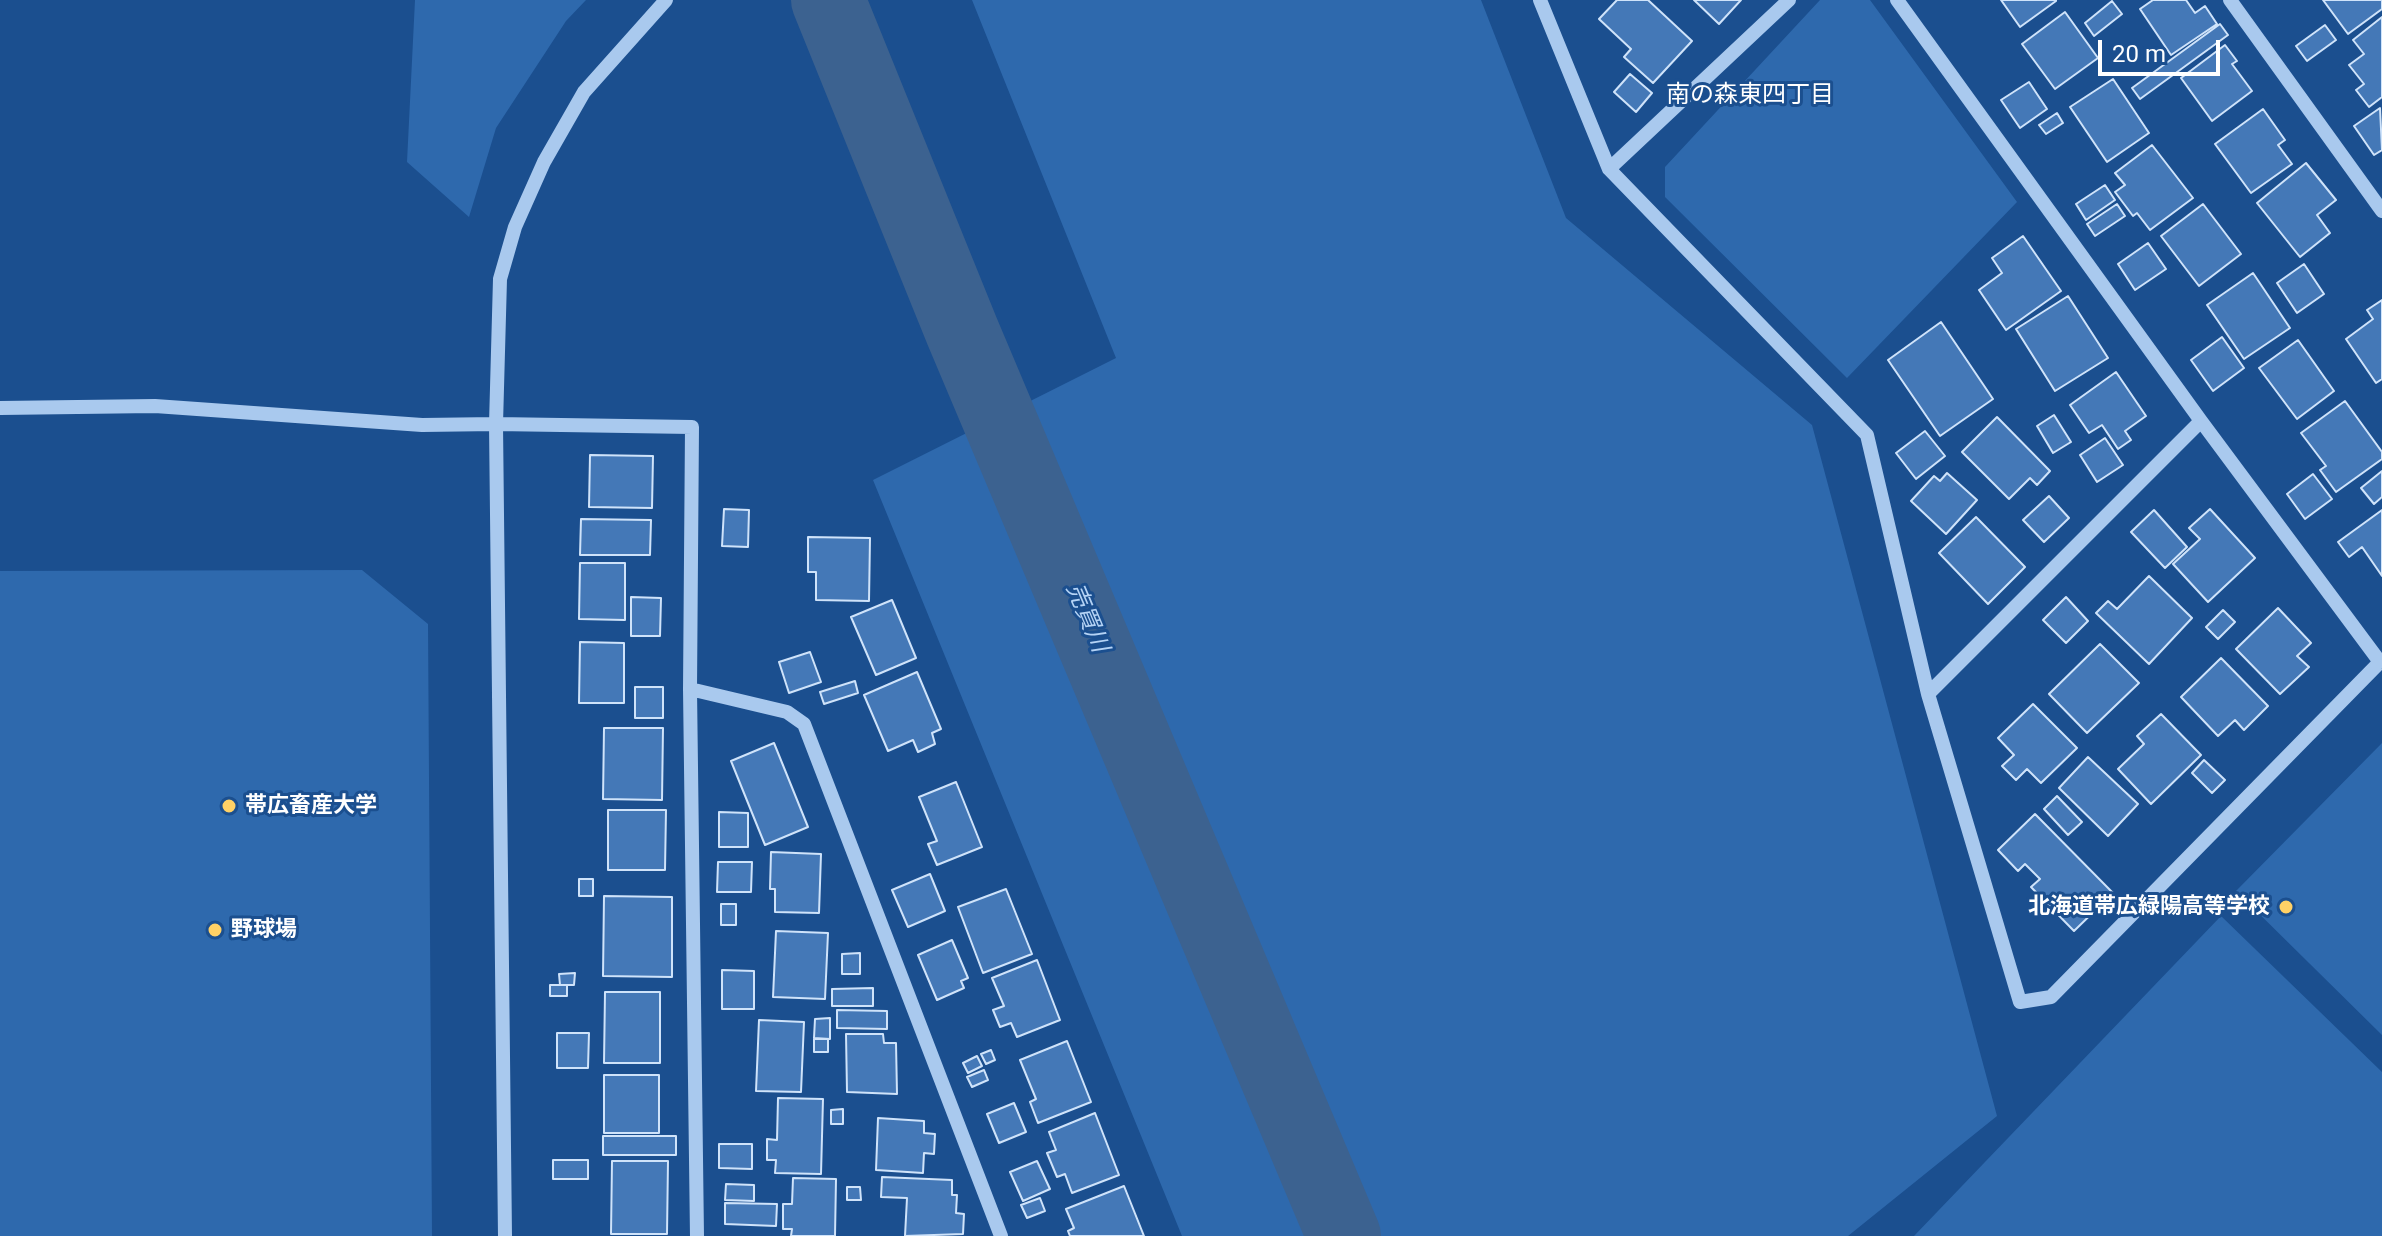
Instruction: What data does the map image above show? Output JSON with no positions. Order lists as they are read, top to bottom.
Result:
{
  "districts": ["南の森東四丁目"],
  "water": ["売買川"],
  "places": ["帯広畜産大学", "北海道帯広緑陽高等学校", "野球場"],
  "scale_bar": "20 m"
}
